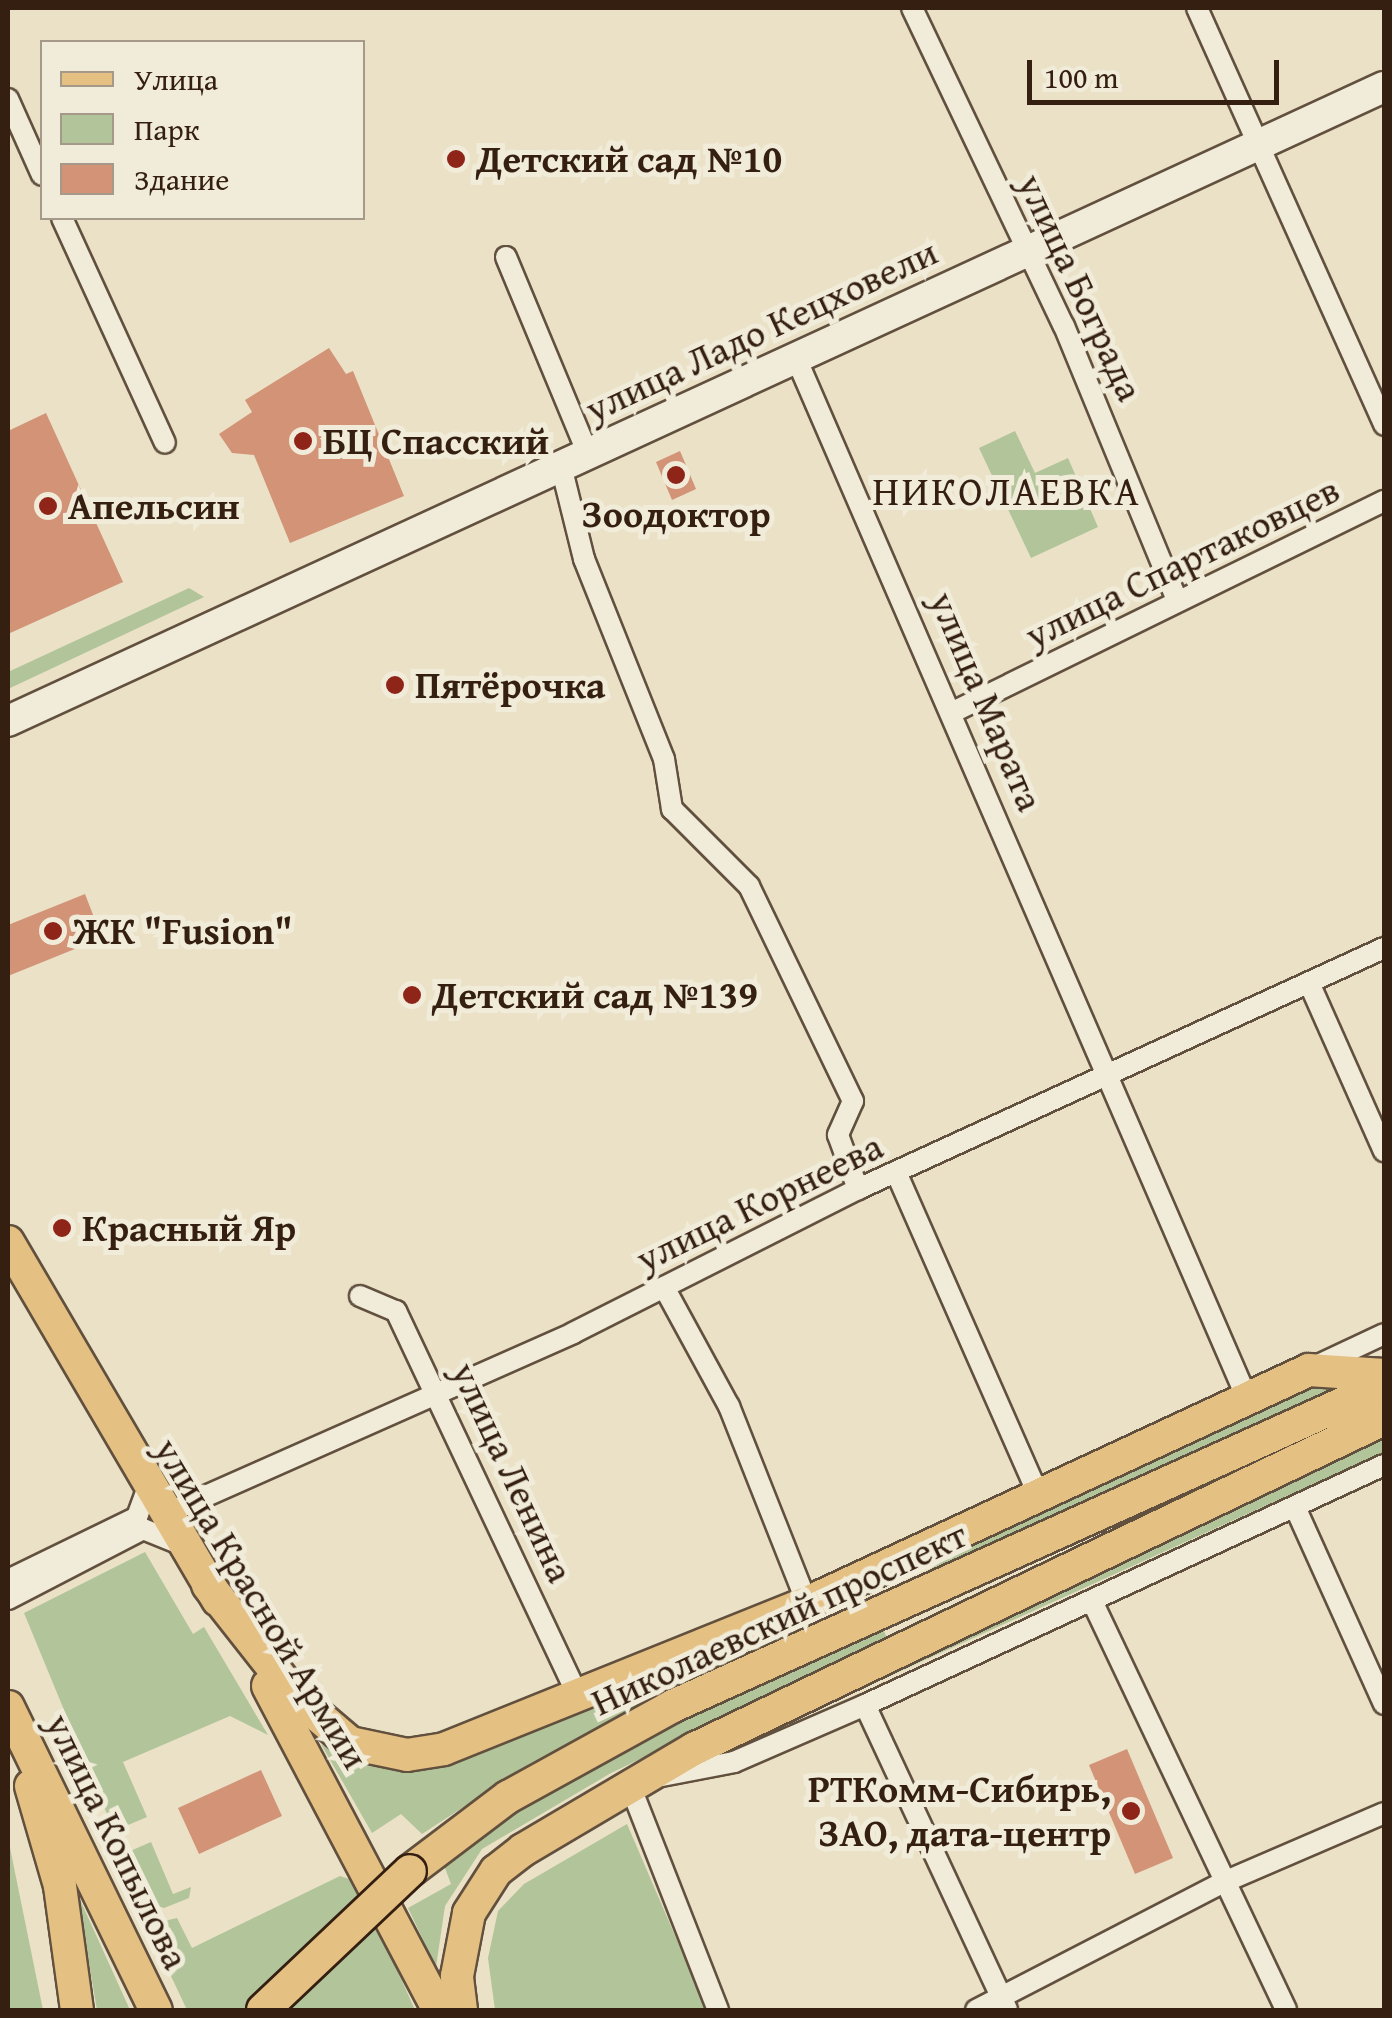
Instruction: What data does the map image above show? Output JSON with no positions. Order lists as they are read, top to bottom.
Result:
{
  "streets": {
    "main road": [
      "улица Ладо Кецховели",
      "улица Красной Армии",
      "Николаевский проспект",
      "улица Копылова"
    ],
    "street": [
      "улица Бограда",
      "улица Спартаковцев",
      "улица Марата",
      "улица Корнеева",
      "улица Ленина"
    ]
  },
  "crossings": [
    ["улица Бограда", "улица Ладо Кецховели"],
    ["улица Бограда", "улица Спартаковцев"],
    ["улица Ладо Кецховели", "улица Марата"],
    ["улица Спартаковцев", "улица Марата"],
    ["улица Марата", "улица Корнеева"],
    ["улица Марата", "Николаевский проспект"],
    ["улица Корнеева", "улица Ленина"],
    ["улица Корнеева", "улица Красной Армии"],
    ["улица Ленина", "Николаевский проспект"],
    ["улица Красной Армии", "Николаевский проспект"]
  ],
  "districts": ["НИКОЛАЕВКА"],
  "places": [
    "Детский сад №10",
    "БЦ Спасский",
    "Зоодоктор",
    "Апельсин",
    "Пятёрочка",
    "ЖК \"Fusion\"",
    "Детский сад №139",
    "Красный Яр",
    "РТКомм-Сибирь, ЗАО, дата-центр"
  ],
  "legend": ["Улица", "Парк", "Здание"],
  "scale_bar": "100 m"
}
